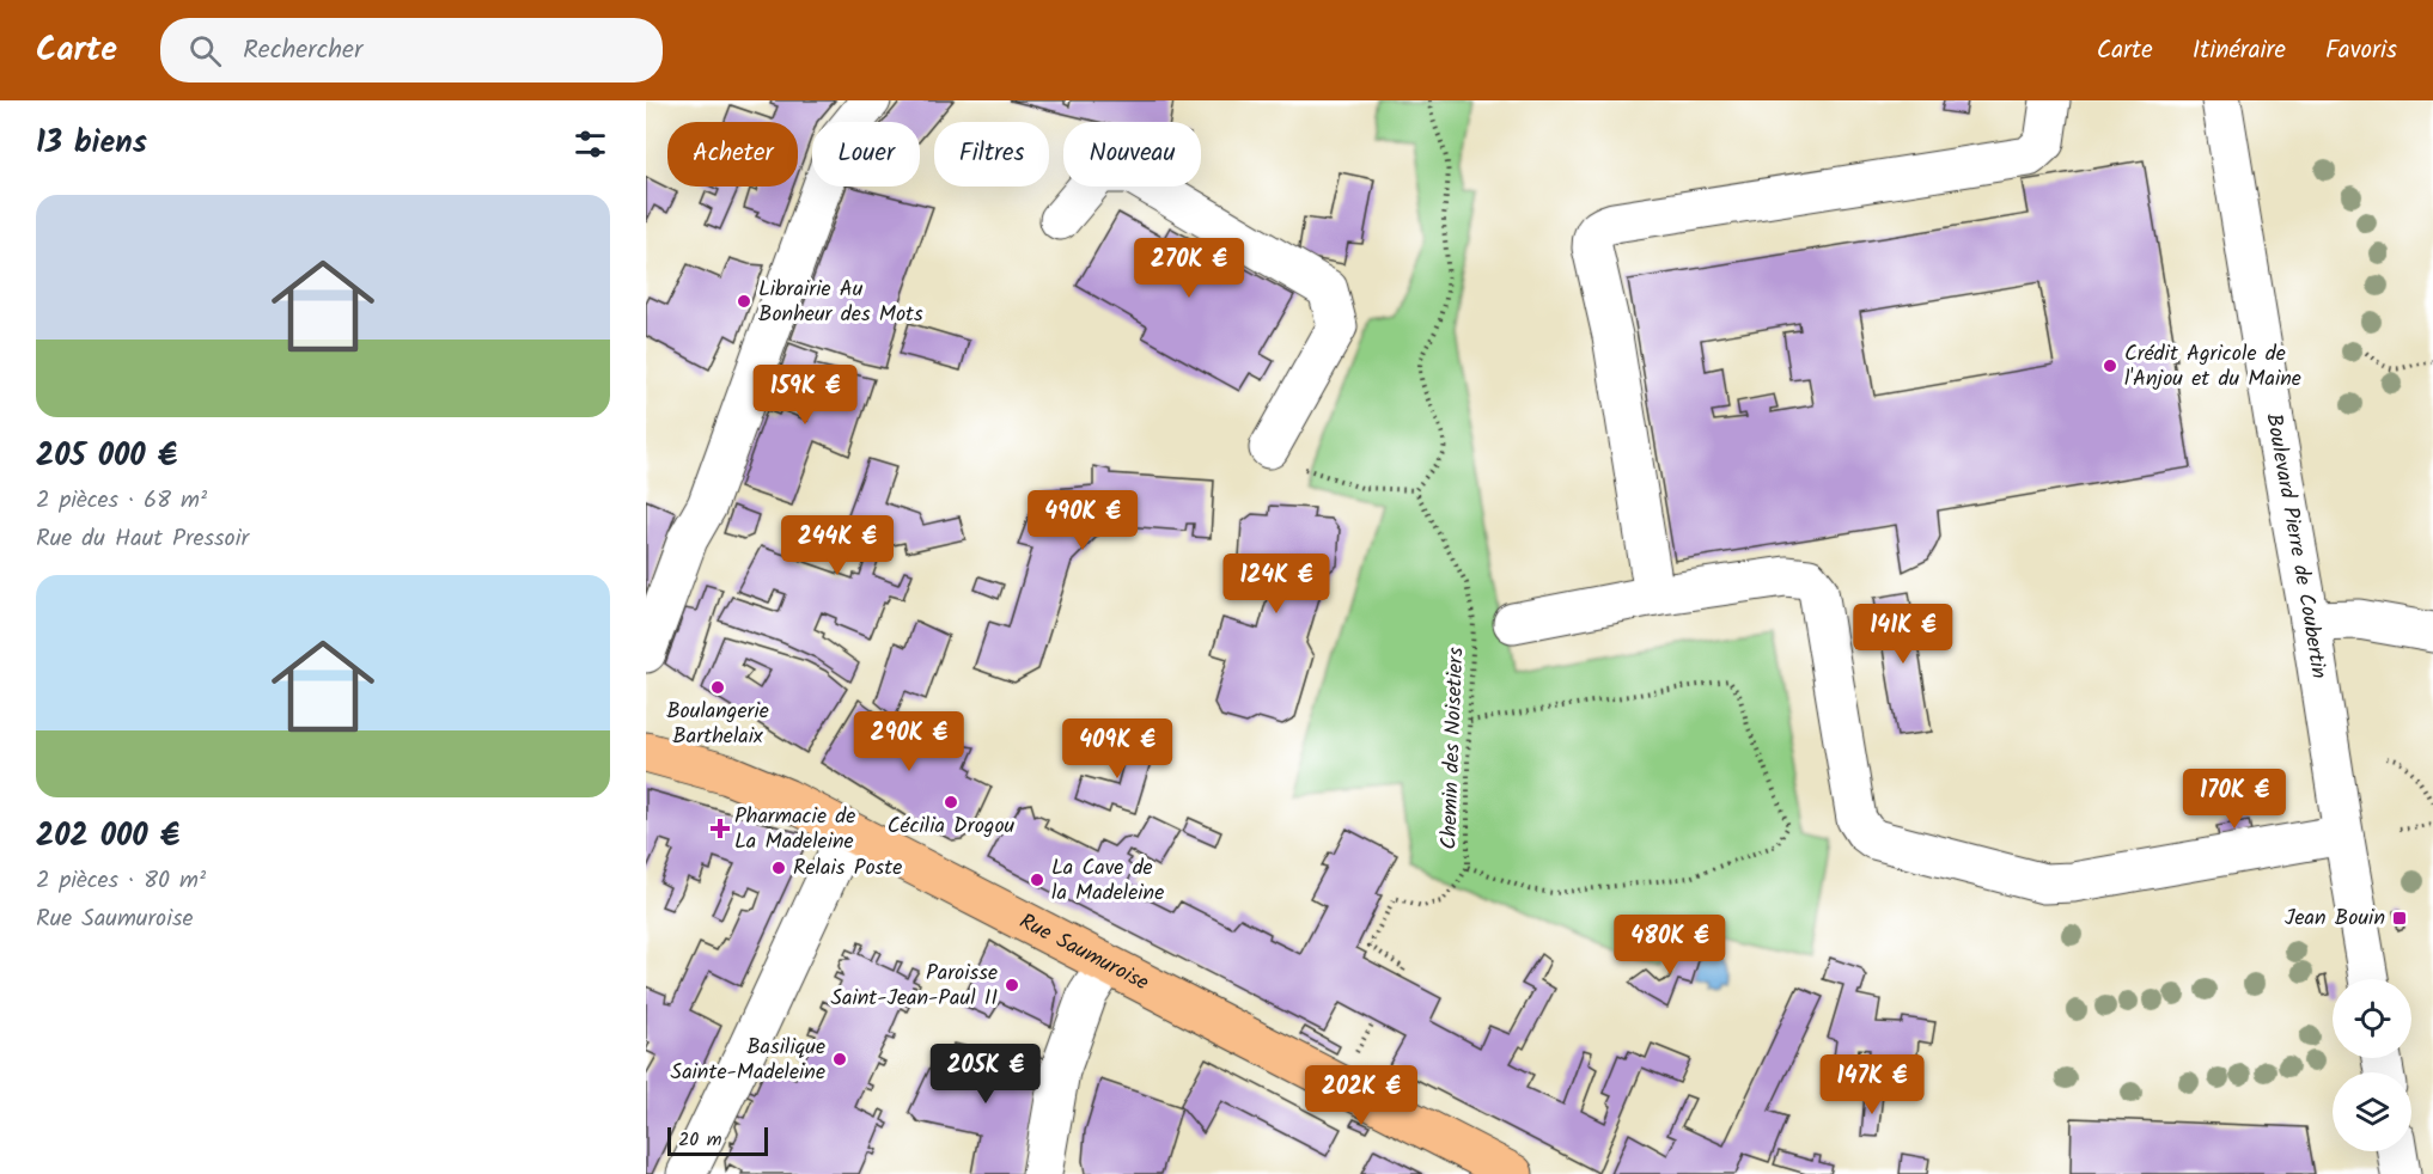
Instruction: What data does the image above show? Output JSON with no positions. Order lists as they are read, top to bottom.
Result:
{
  "streets": {
    "main road": ["Rue Saumuroise"],
    "street": ["Boulevard Pierre de Coubertin"],
    "path": ["Chemin des Noisetiers"]
  },
  "places": {
    "other": [
      "Librairie Au Bonheur des Mots",
      "Crédit Agricole de l'Anjou et du Maine",
      "Boulangerie Barthelaix",
      "Cécilia Drogou",
      "Relais Poste",
      "La Cave de la Madeleine",
      "Paroisse Saint-Jean-Paul II",
      "Basilique Sainte-Madeleine"
    ],
    "health": ["Pharmacie de La Madeleine"],
    "transit": ["Jean Bouin"]
  },
  "scale_bar": "20 m",
  "page": {
    "header": "Carte",
    "search": "Rechercher",
    "nav": ["Carte", "Itinéraire", "Favoris"],
    "heading": "13 biens",
    "chip": [
      "Acheter",
      "Louer",
      "Filtres",
      "Nouveau"
    ],
    "list": [
      {
        "name": "205 000 €",
        "note": "2 pièces · 68 m² · Rue du Haut Pressoir"
      },
      {
        "name": "202 000 €",
        "note": "2 pièces · 80 m² · Rue Saumuroise"
      }
    ],
    "price": [
      "270K €",
      "159K €",
      "490K €",
      "244K €",
      "124K €",
      "141K €",
      "290K €",
      "409K €",
      "170K €",
      "480K €",
      "205K €",
      "147K €",
      "202K €"
    ],
    "scale": "20 m"
  }
}
